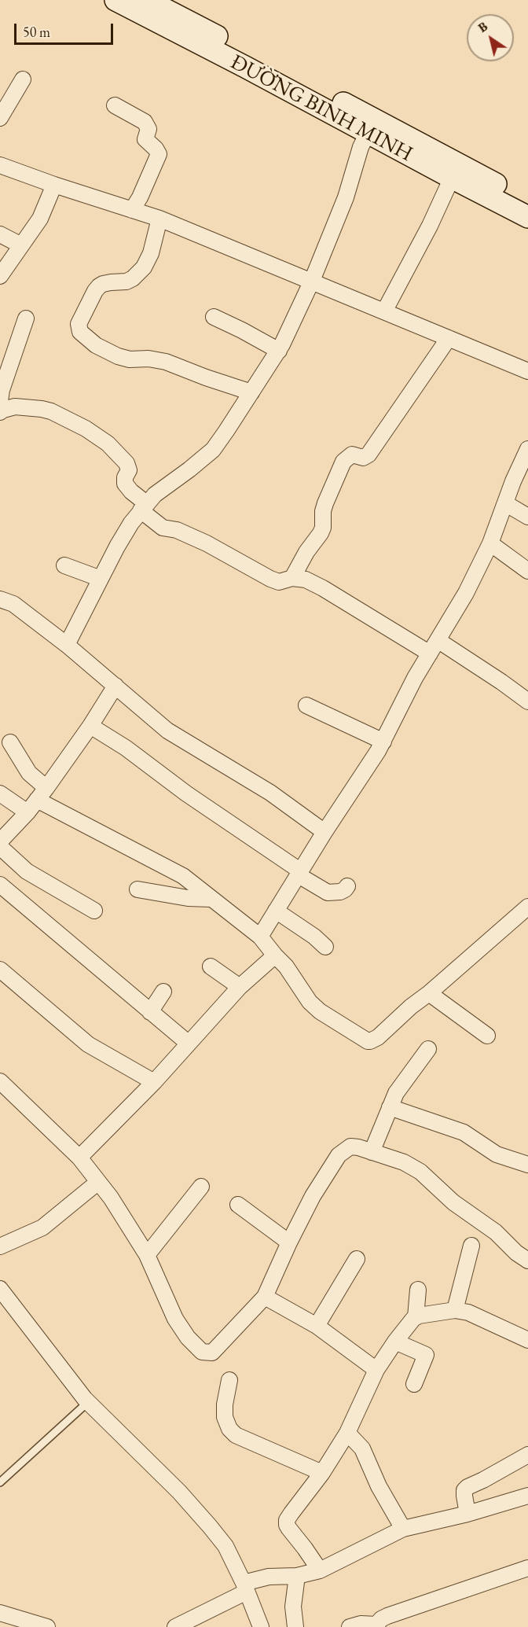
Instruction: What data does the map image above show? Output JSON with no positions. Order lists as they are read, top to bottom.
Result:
{
  "streets": {
    "main road": ["ĐƯỜNG BINH MINH"]
  },
  "scale_bar": "50 m",
  "north": "top left"
}
